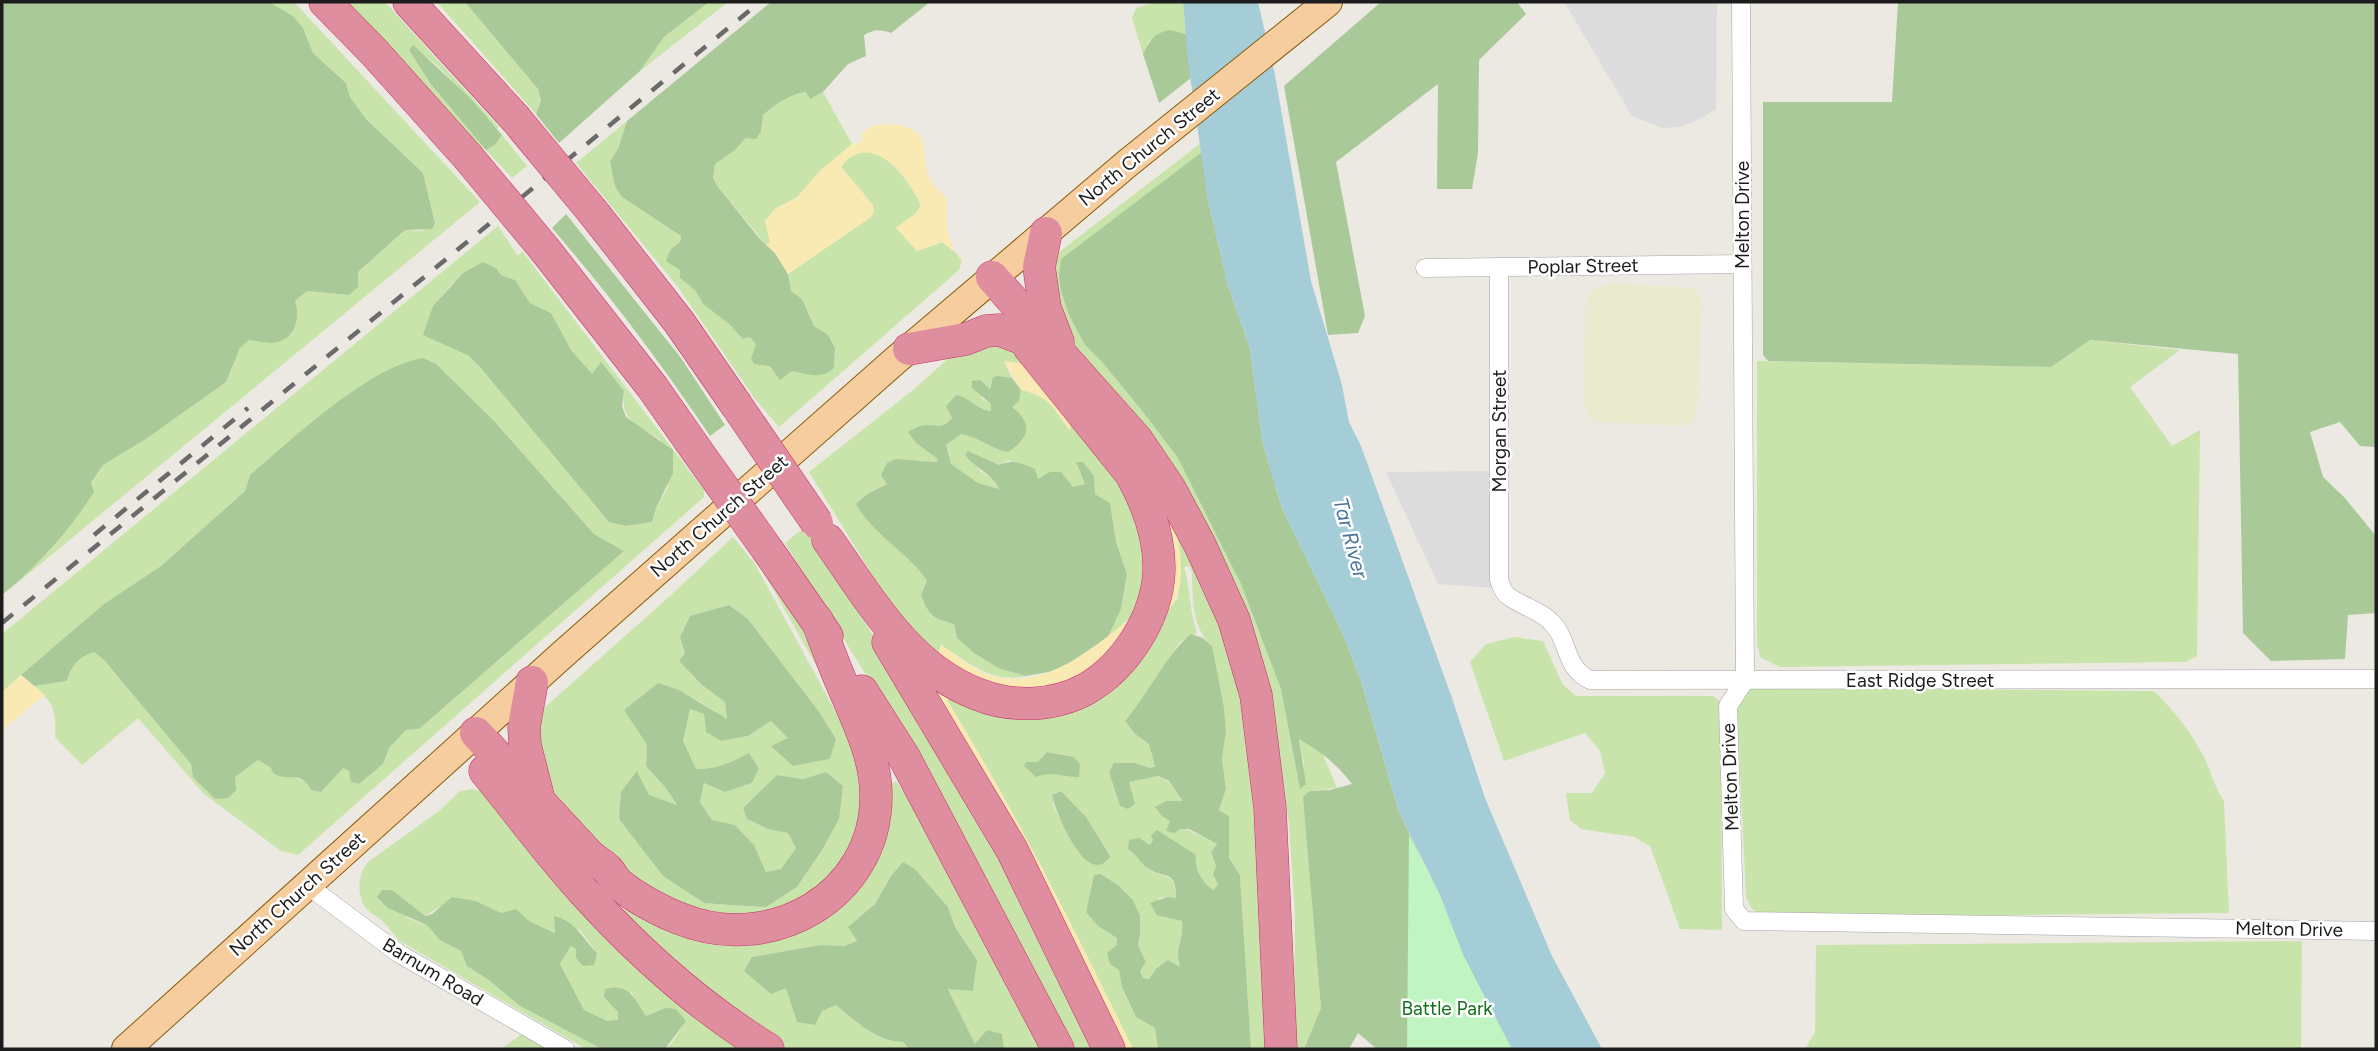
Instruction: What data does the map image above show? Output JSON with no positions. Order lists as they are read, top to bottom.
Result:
{
  "streets": {
    "main road": ["North Church Street"],
    "street": [
      "Melton Drive",
      "Poplar Street",
      "Morgan Street",
      "East Ridge Street",
      "Barnum Road"
    ]
  },
  "crossings": [
    ["North Church Street", "Barnum Road"],
    ["Melton Drive", "Poplar Street"],
    ["Melton Drive", "East Ridge Street"],
    ["Poplar Street", "Morgan Street"],
    ["Morgan Street", "East Ridge Street"]
  ],
  "water": ["Tar River"],
  "parks": ["Battle Park"]
}
